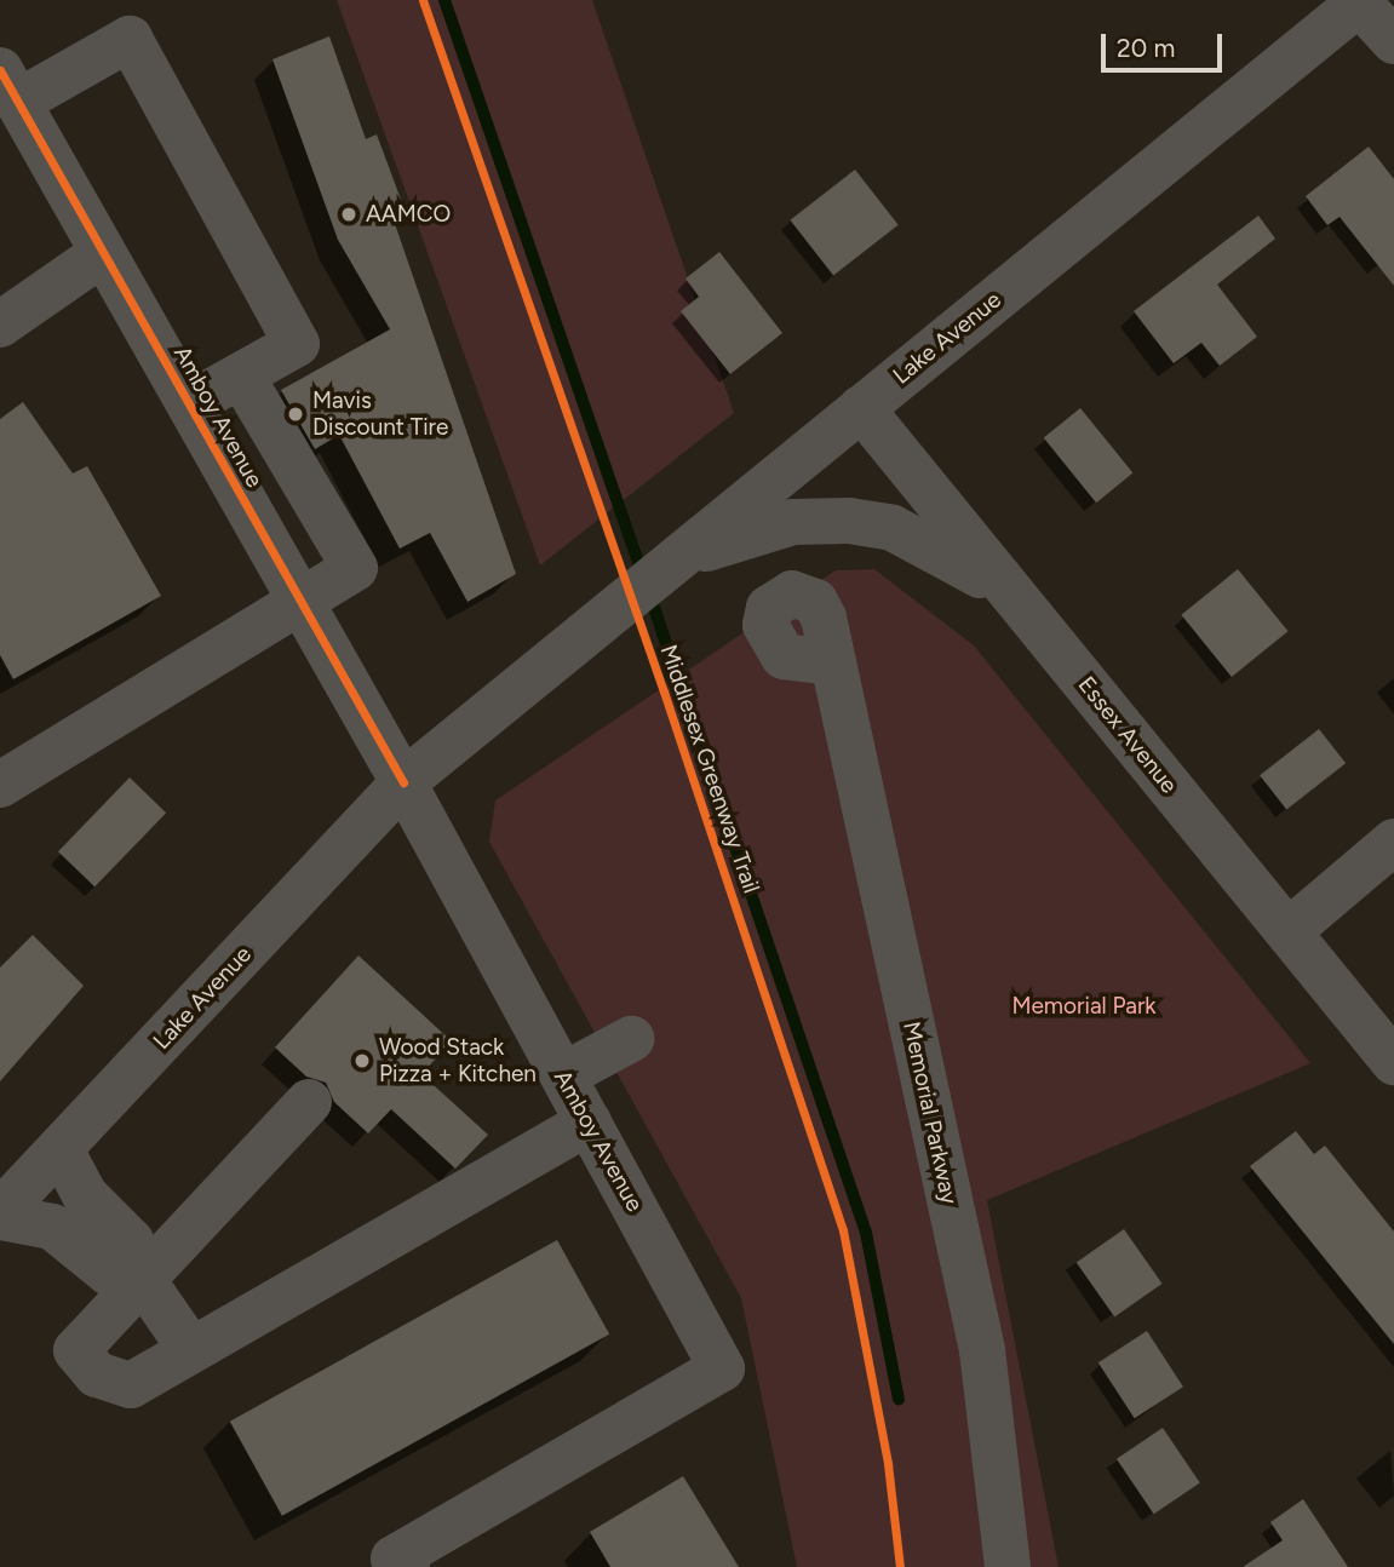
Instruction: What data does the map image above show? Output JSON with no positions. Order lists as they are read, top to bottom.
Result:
{
  "streets": {
    "street": [
      "Lake Avenue",
      "Amboy Avenue",
      "Essex Avenue",
      "Memorial Parkway"
    ],
    "cycle path": ["Middlesex Greenway Trail"]
  },
  "crossings": [
    ["Lake Avenue", "Amboy Avenue"],
    ["Lake Avenue", "Essex Avenue"]
  ],
  "parks": ["Memorial Park"],
  "places": ["AAMCO", "Mavis Discount Tire", "Wood Stack Pizza + Kitchen"],
  "scale_bar": "20 m"
}
